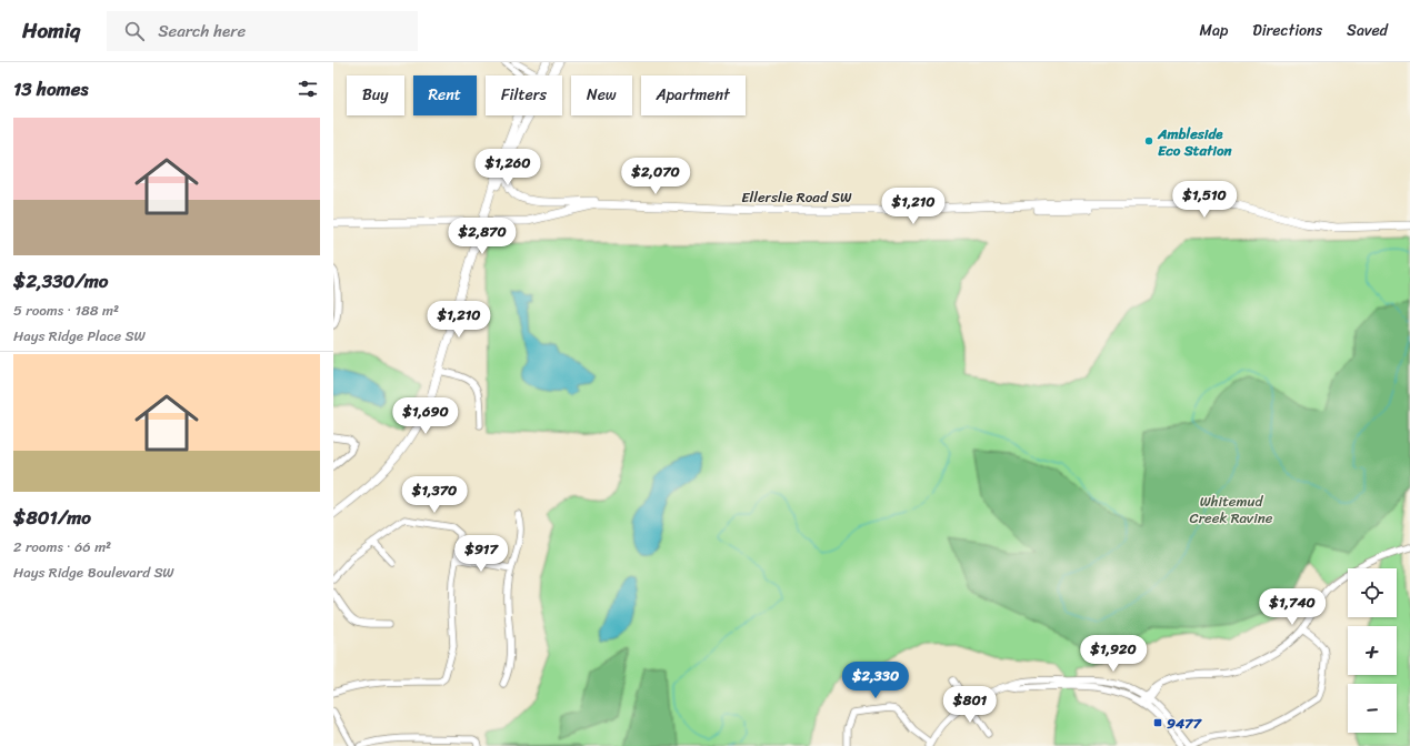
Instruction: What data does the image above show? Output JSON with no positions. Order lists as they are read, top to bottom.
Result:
{
  "streets": {
    "main road": ["Ellerslie Road SW"]
  },
  "parks": ["Whitemud Creek Ravine"],
  "places": {
    "other": ["Ambleside Eco Station"],
    "transit": ["9477"]
  },
  "page": {
    "header": "Homiq",
    "search": "Search here",
    "nav": ["Map", "Directions", "Saved"],
    "heading": "13 homes",
    "chip": [
      "Buy",
      "Rent",
      "Filters",
      "New",
      "Apartment"
    ],
    "list": [
      {
        "name": "$2,330/mo",
        "note": "5 rooms · 188 m² · Hays Ridge Place SW"
      },
      {
        "name": "$801/mo",
        "note": "2 rooms · 66 m² · Hays Ridge Boulevard SW"
      }
    ],
    "price": [
      "$1,260",
      "$2,070",
      "$1,510",
      "$1,210",
      "$2,870",
      "$1,210",
      "$1,690",
      "$1,370",
      "$917",
      "$1,740",
      "$1,920",
      "$2,330",
      "$801"
    ],
    "map_buttons": ["+", "−"]
  }
}
